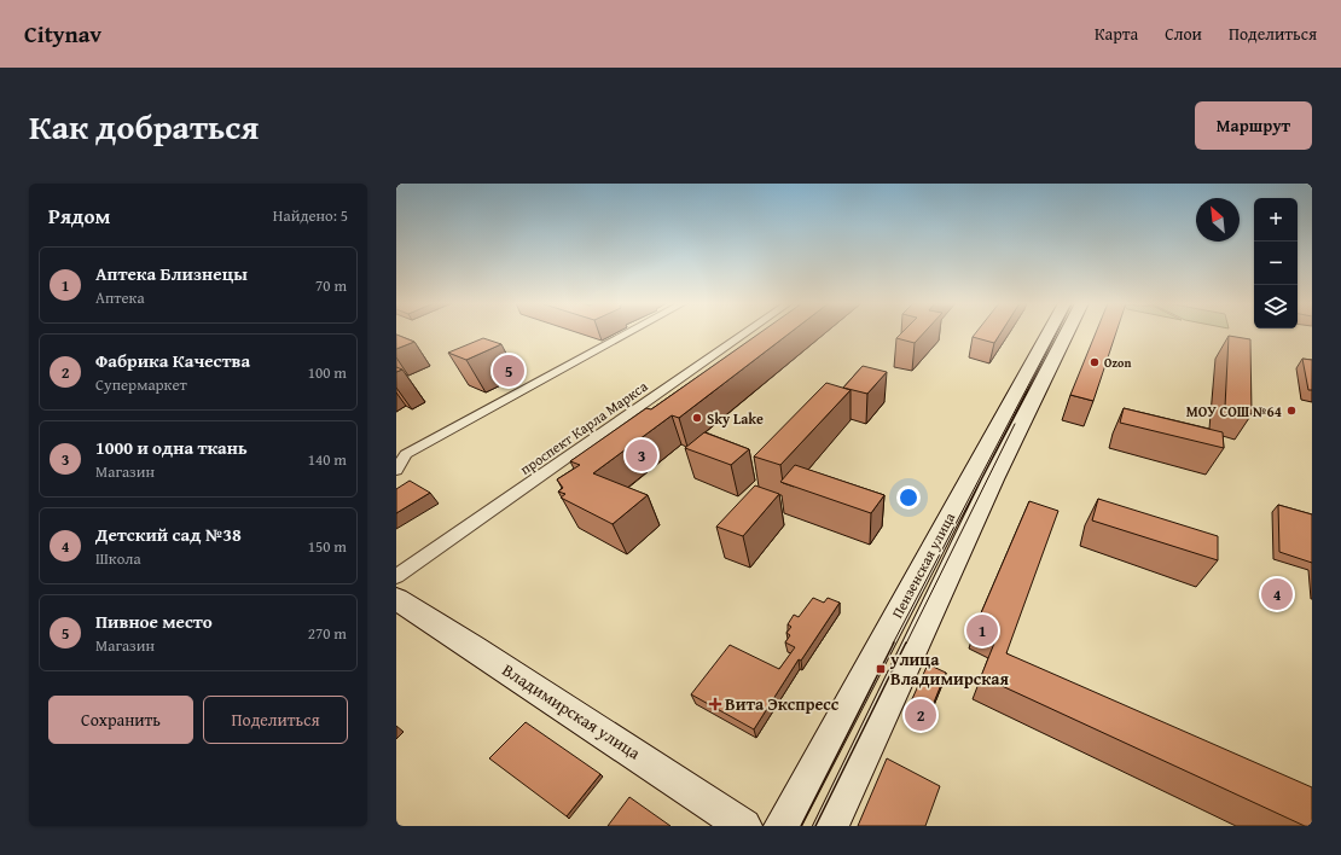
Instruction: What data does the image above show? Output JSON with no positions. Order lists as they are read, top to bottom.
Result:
{
  "streets": {
    "main road": ["Пензенская улица", "Владимирская улица"],
    "street": ["проспект Карла Маркса"]
  },
  "places": {
    "other": ["Ozon", "МОУ СОШ №64", "Sky Lake"],
    "transit": ["улица Владимирская"],
    "health": ["Вита Экспресс"]
  },
  "north": "top left",
  "page": {
    "header": "Citynav",
    "nav": ["Карта", "Слои", "Поделиться"],
    "title": "Как добраться",
    "buttons": [
      "Маршрут",
      ["Сохранить", "Поделиться"]
    ],
    "heading": ["Рядом", "Найдено: 5"],
    "map_buttons": ["+", "−"],
    "list": [
      {
        "mark": "1",
        "name": "Аптека Близнецы",
        "note": "Аптека",
        "value": "70 m"
      },
      {
        "mark": "2",
        "name": "Фабрика Качества",
        "note": "Супермаркет",
        "value": "100 m"
      },
      {
        "mark": "3",
        "name": "1000 и одна ткань",
        "note": "Магазин",
        "value": "140 m"
      },
      {
        "mark": "4",
        "name": "Детский сад №38",
        "note": "Школа",
        "value": "150 m"
      },
      {
        "mark": "5",
        "name": "Пивное место",
        "note": "Магазин",
        "value": "270 m"
      }
    ],
    "pins": [
      "5",
      "3",
      "4",
      "1",
      "2"
    ]
  }
}
